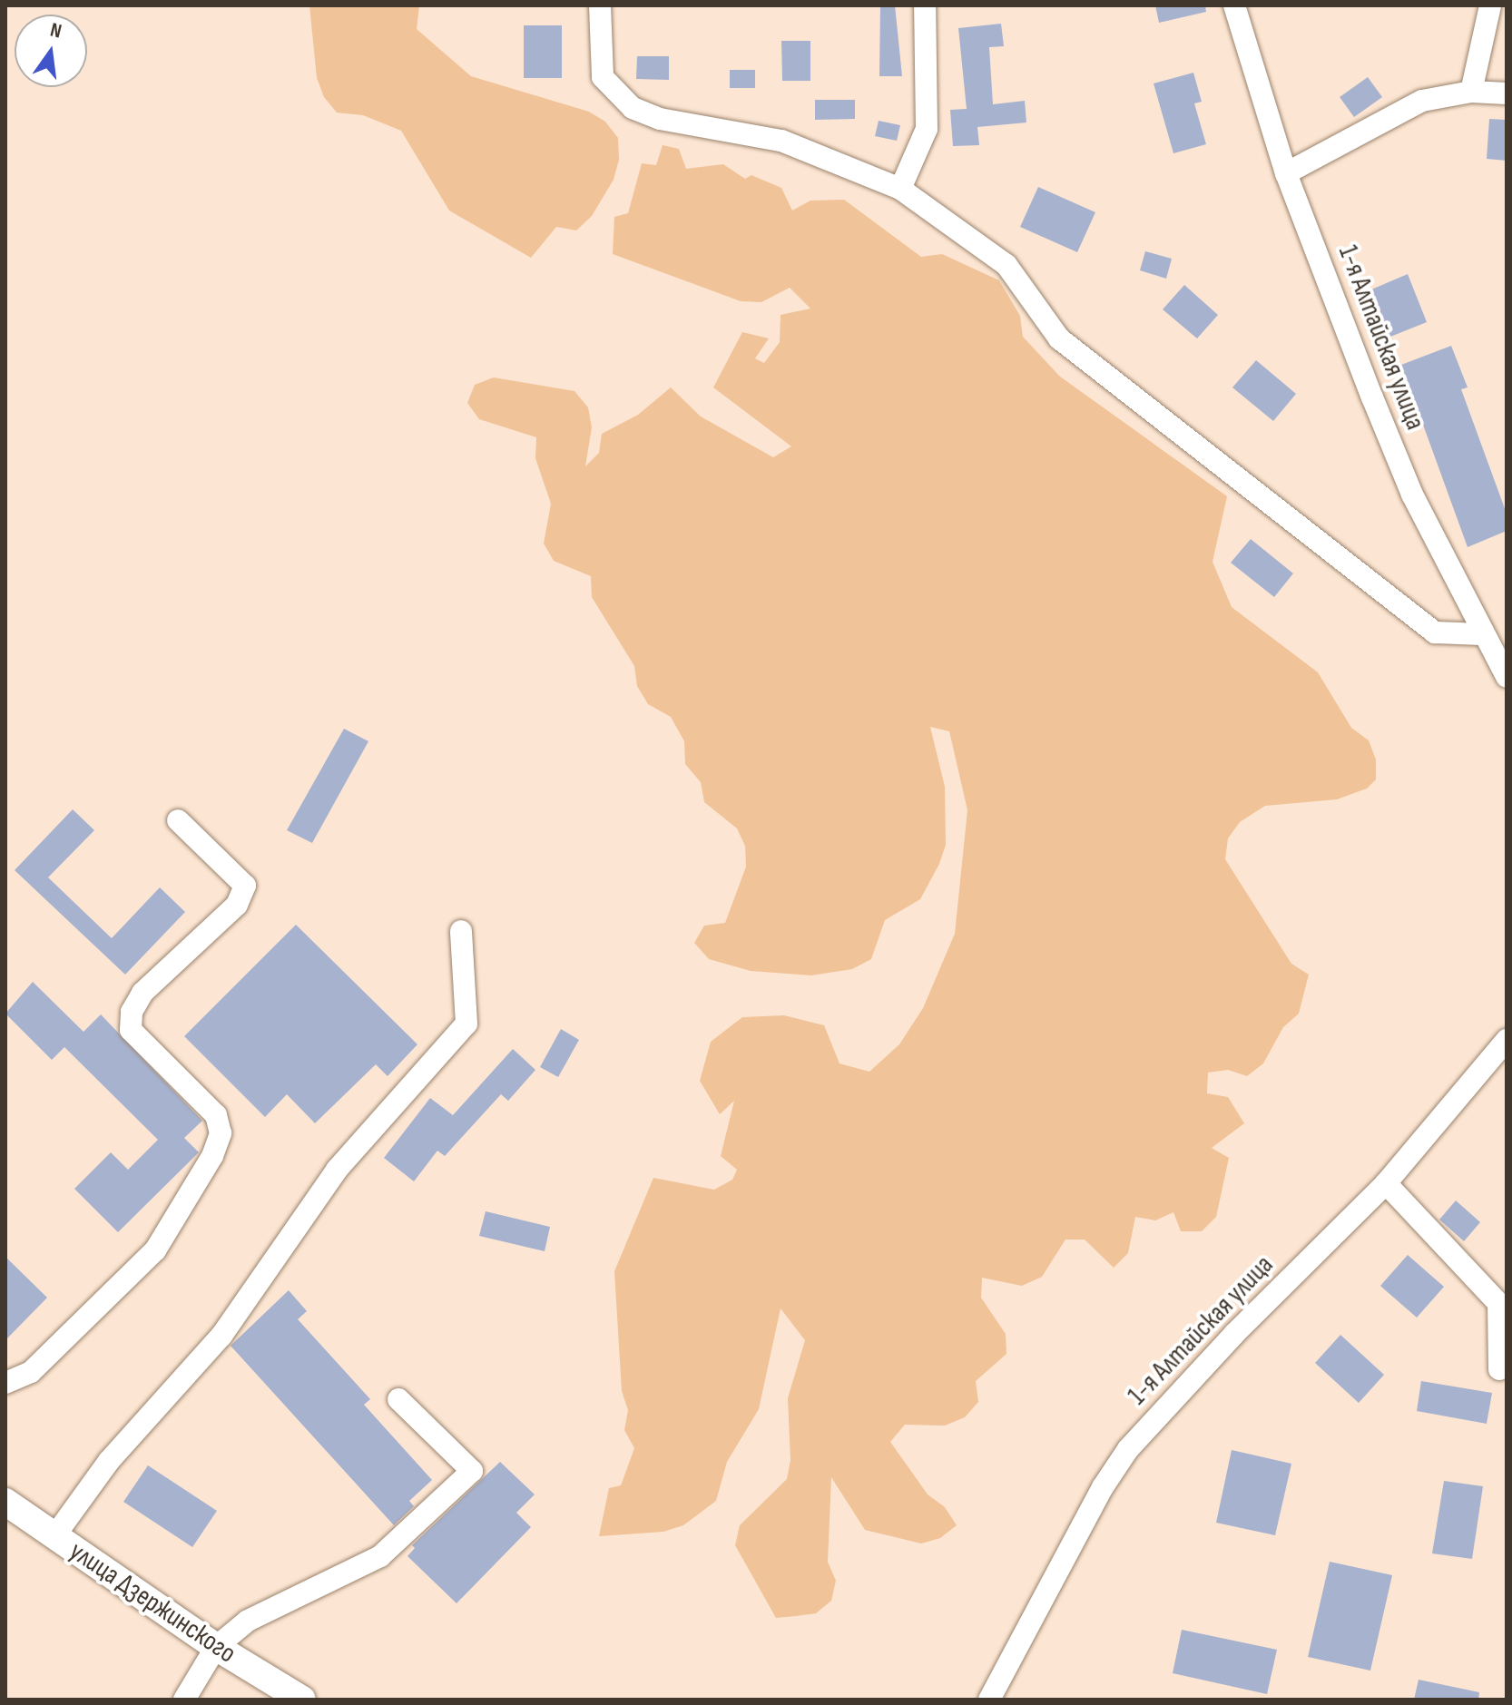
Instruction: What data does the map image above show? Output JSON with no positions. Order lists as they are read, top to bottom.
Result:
{
  "streets": {
    "main road": ["улица Дзержинского"],
    "street": ["1-я Алтайская улица"]
  },
  "north": "top"
}
